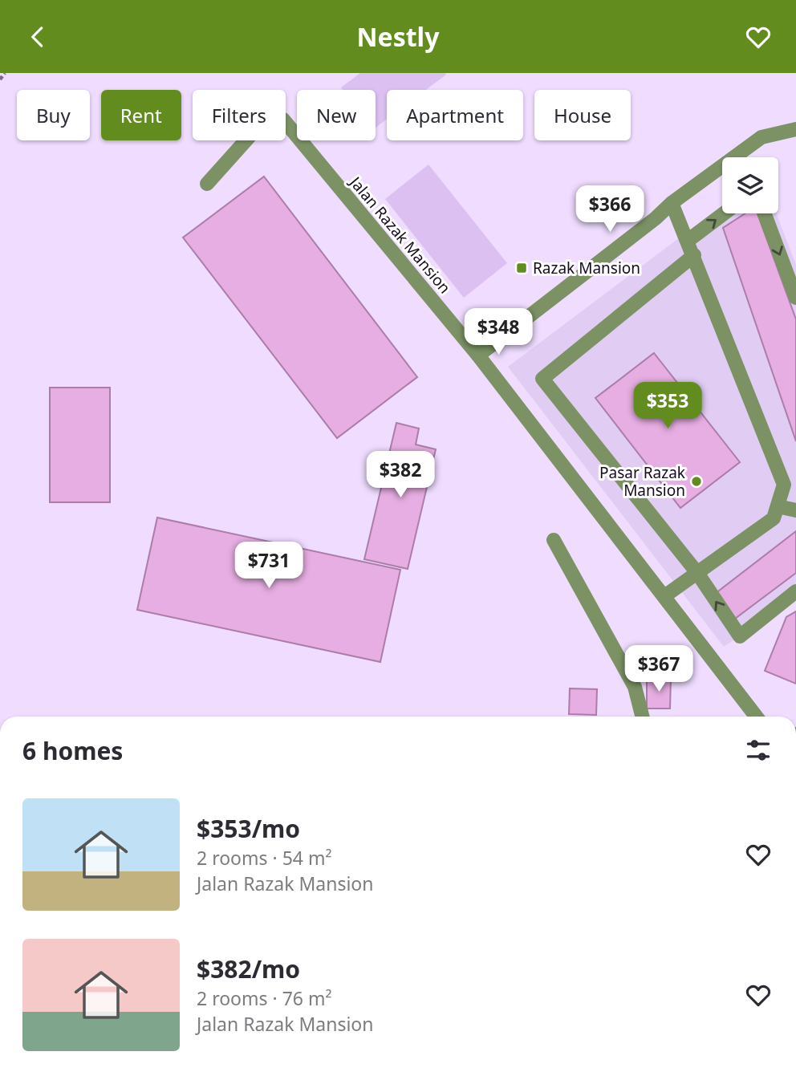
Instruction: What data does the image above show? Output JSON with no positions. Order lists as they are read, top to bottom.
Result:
{
  "streets": {
    "street": ["Jalan Razak Mansion"]
  },
  "places": {
    "transit": ["Razak Mansion"],
    "other": ["Pasar Razak Mansion"]
  },
  "page": {
    "header": "Nestly",
    "chip": [
      "Buy",
      "Rent",
      "Filters",
      "New",
      "Apartment",
      "House"
    ],
    "price": [
      "$366",
      "$348",
      "$353",
      "$382",
      "$731",
      "$367"
    ],
    "heading": "6 homes",
    "list": [
      {
        "name": "$353/mo",
        "note": "2 rooms · 54 m² · Jalan Razak Mansion"
      },
      {
        "name": "$382/mo",
        "note": "2 rooms · 76 m² · Jalan Razak Mansion"
      }
    ]
  }
}
